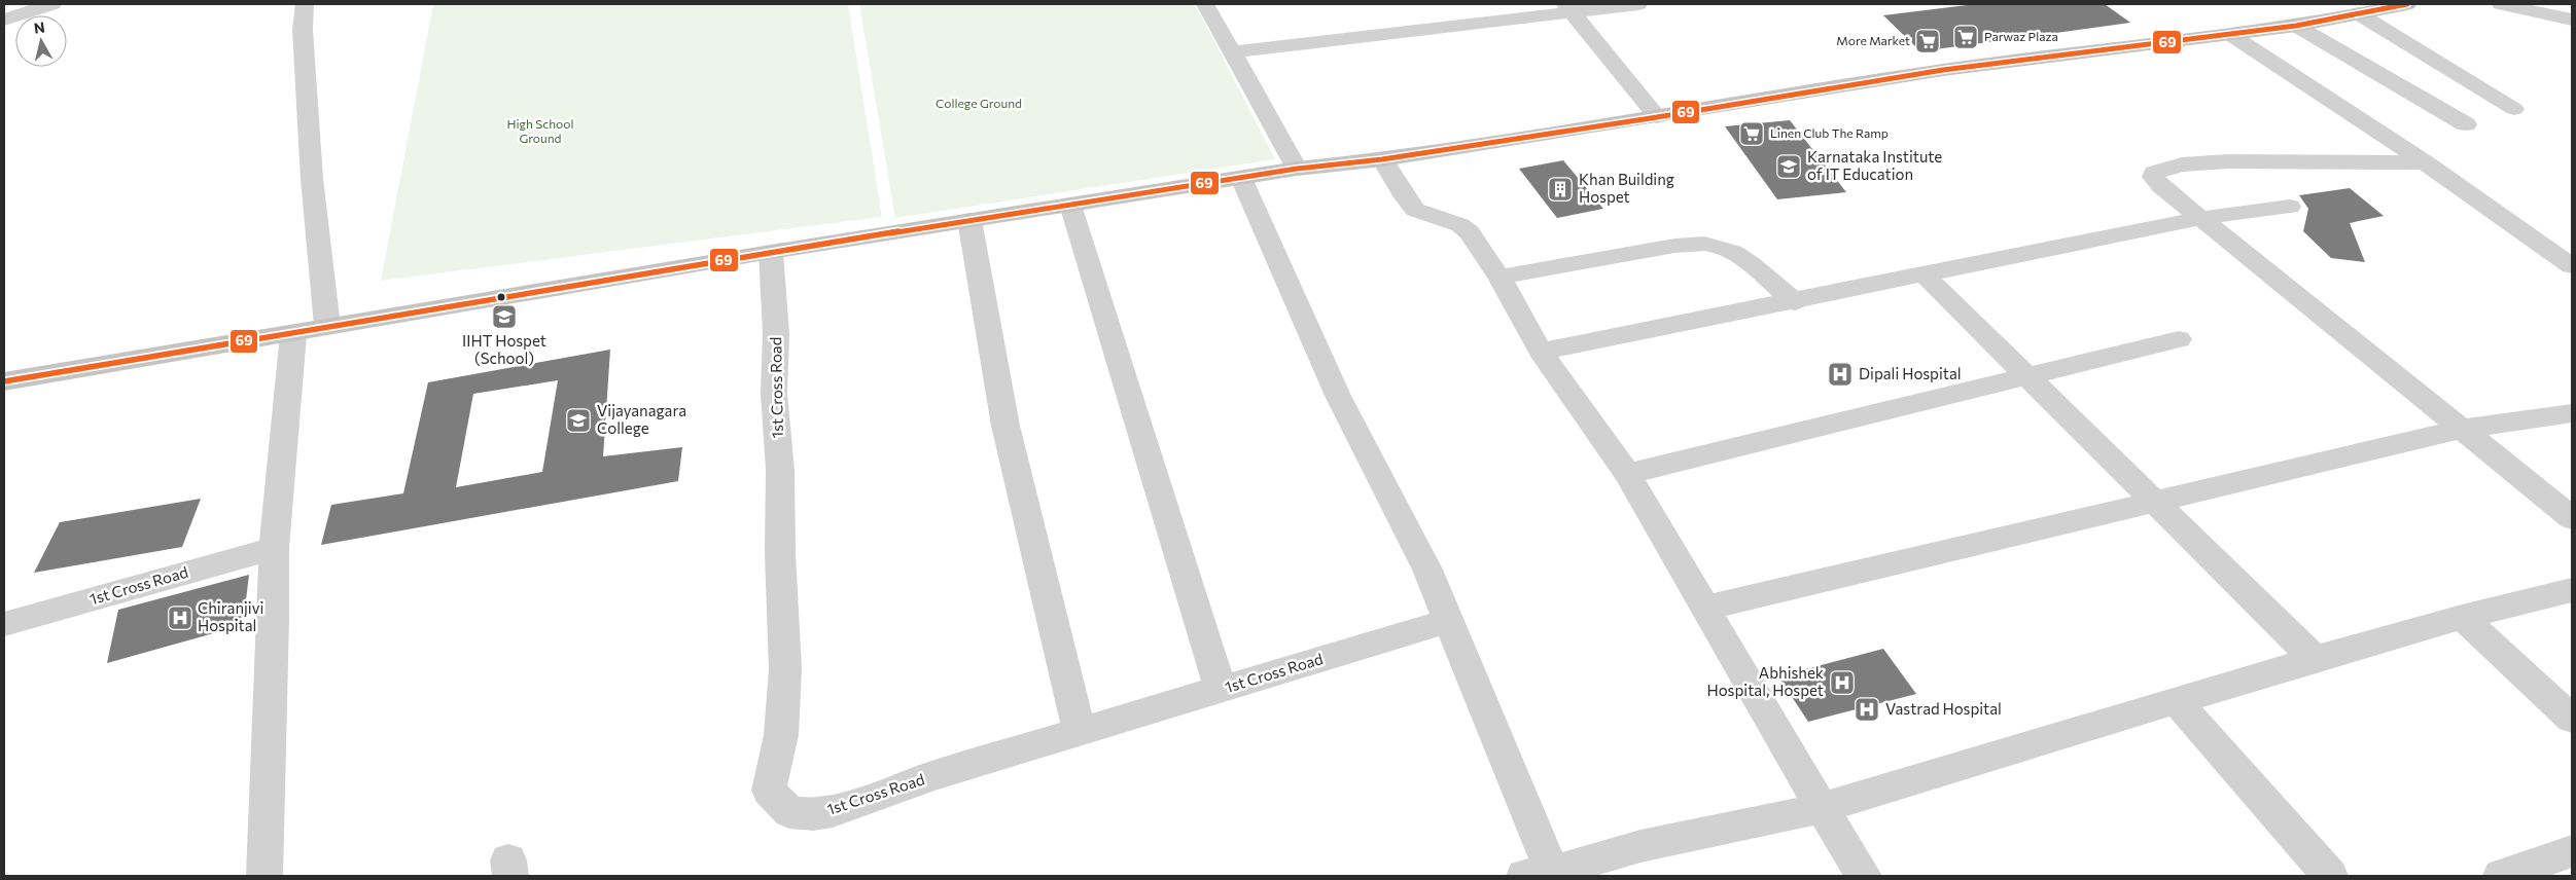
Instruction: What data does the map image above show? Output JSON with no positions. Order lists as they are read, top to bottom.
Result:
{
  "streets": {
    "street": ["1st Cross Road"]
  },
  "parks": ["College Ground", "High School Ground"],
  "places": {
    "supermarket": ["Parwaz Plaza", "More Market", "Linen Club The Ramp"],
    "school or university": ["Karnataka Institute of IT Education", "IIHT Hospet (School)", "Vijayanagara College"],
    "building": ["Khan Building Hospet"],
    "hospital": [
      "Dipali Hospital",
      "Chiranjivi Hospital",
      "Abhishek Hospital, Hospet",
      "Vastrad Hospital"
    ]
  },
  "lines": ["transit line 69"],
  "north": "top"
}
